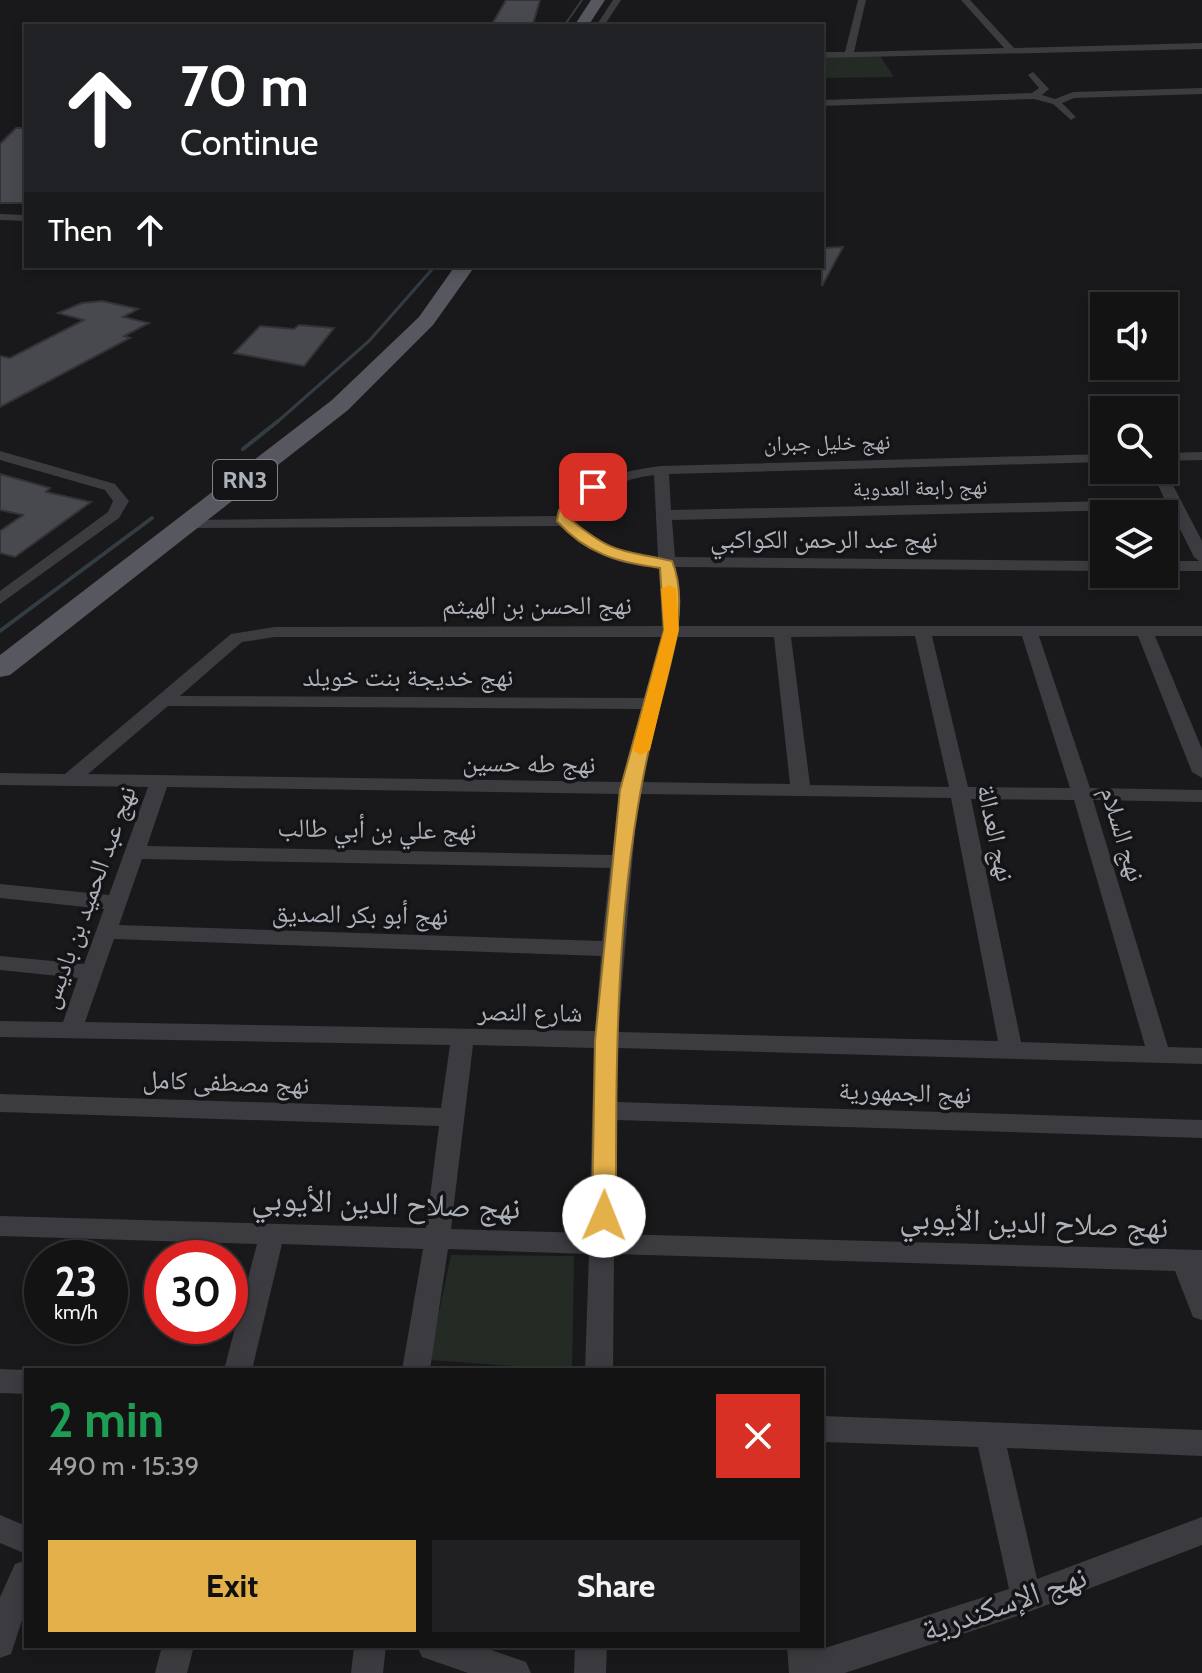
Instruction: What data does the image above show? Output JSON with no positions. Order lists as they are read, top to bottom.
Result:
{
  "streets": {
    "main road": ["RN3"],
    "street": [
      "نهج خليل جبران",
      "نهج رابعة العدوية",
      "نهج عبد الرحمن الكواكبي",
      "نهج الحسن بن الهيثم",
      "نهج خديجة بنت خويلد",
      "نهج طه حسين",
      "نهج علي بن أبي طالب",
      "نهج العدالة",
      "نهج السلام",
      "نهج عبد الحميد بن باديس",
      "نهج أبو بكر الصديق",
      "شارع النصر",
      "نهج مصطفى كامل",
      "نهج الجمهورية",
      "نهج صلاح الدين الأيوبي",
      "نهج الإسكندرية"
    ]
  },
  "crossings": [
    ["نهج خليل جبران", "نهج عبد الرحمن الكواكبي"],
    ["نهج الحسن بن الهيثم", "نهج خديجة بنت خويلد"],
    ["نهج الحسن بن الهيثم", "نهج طه حسين"],
    ["نهج الحسن بن الهيثم", "نهج العدالة"],
    ["نهج الحسن بن الهيثم", "نهج السلام"],
    ["نهج طه حسين", "نهج العدالة"],
    ["نهج طه حسين", "نهج السلام"],
    ["نهج طه حسين", "نهج عبد الحميد بن باديس"],
    ["نهج علي بن أبي طالب", "نهج عبد الحميد بن باديس"],
    ["نهج العدالة", "شارع النصر"],
    ["نهج السلام", "شارع النصر"],
    ["نهج عبد الحميد بن باديس", "نهج أبو بكر الصديق"],
    ["نهج عبد الحميد بن باديس", "شارع النصر"]
  ],
  "page": {
    "turn": ["70 m", "Continue"],
    "then": "Then",
    "speed": "23 km/h",
    "limit": "30",
    "heading": ["2 min", "490 m · 15:39"],
    "buttons": ["Exit", "Share"]
  }
}
